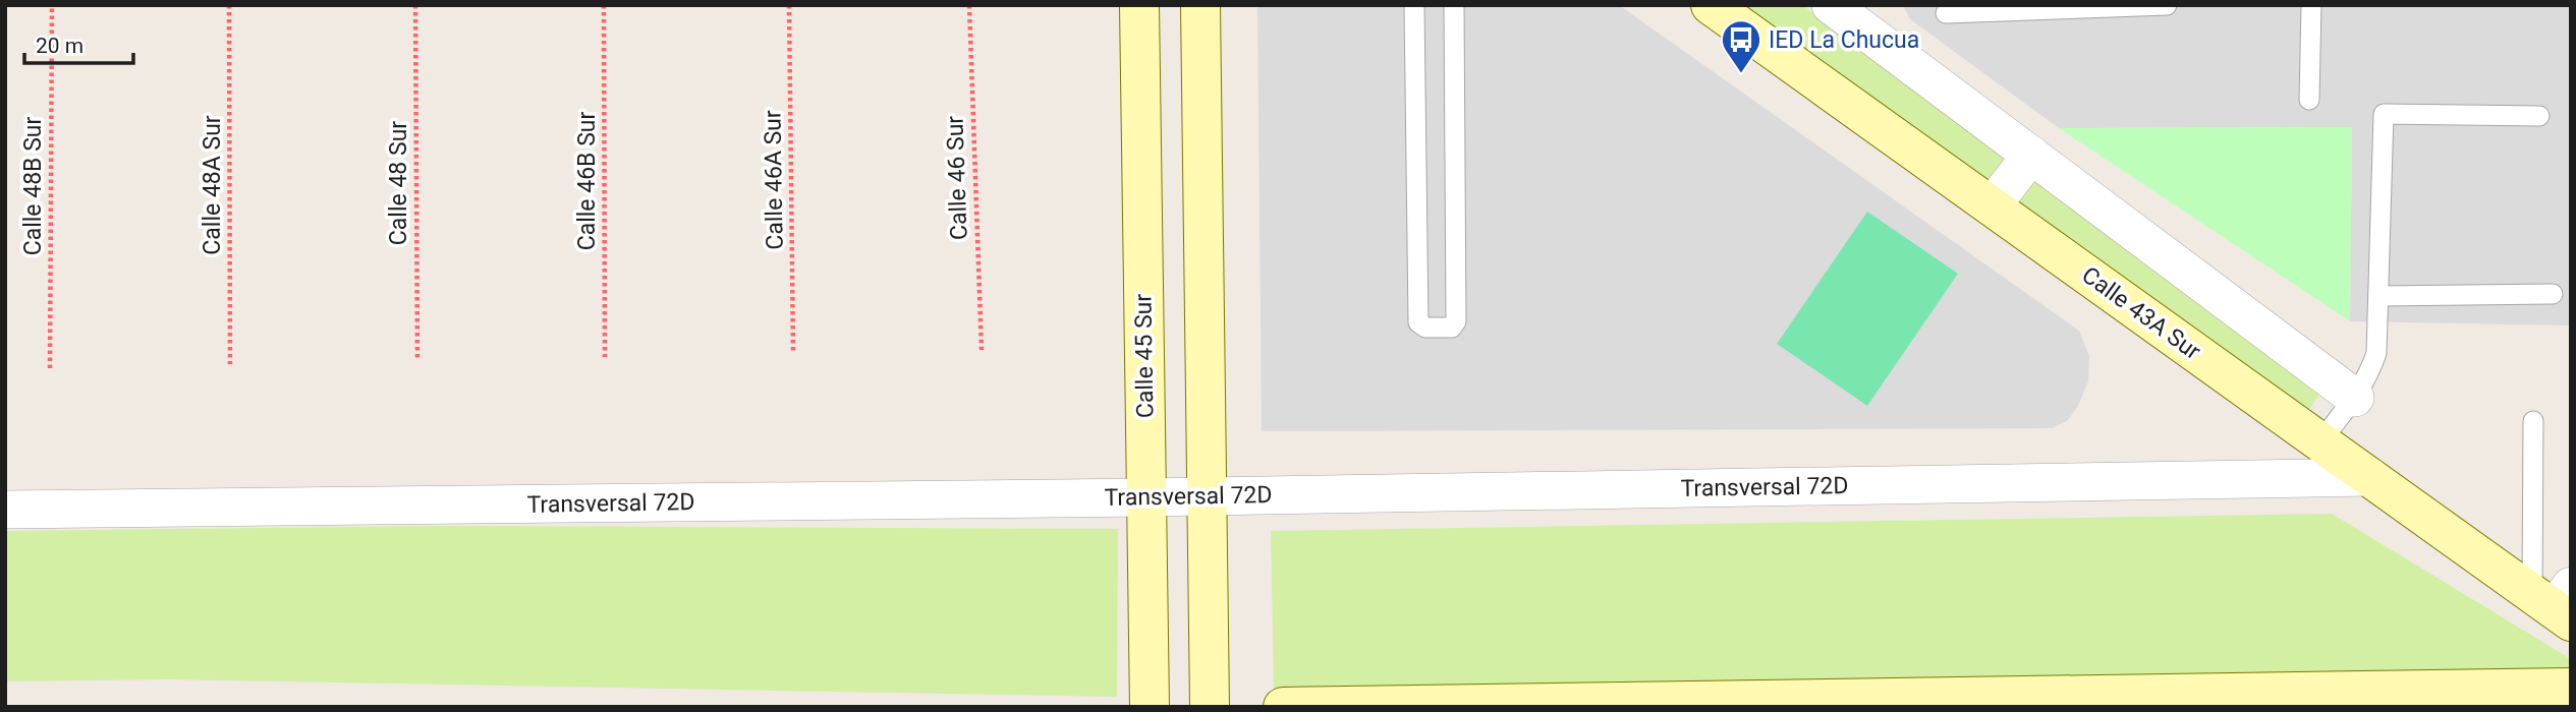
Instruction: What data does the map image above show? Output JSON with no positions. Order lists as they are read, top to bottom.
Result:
{
  "streets": {
    "street": ["Calle 43A Sur", "Calle 45 Sur", "Transversal 72D"],
    "path": [
      "Calle 46 Sur",
      "Calle 46A Sur",
      "Calle 46B Sur",
      "Calle 48 Sur",
      "Calle 48A Sur",
      "Calle 48B Sur"
    ]
  },
  "crossings": [
    ["Calle 43A Sur", "Transversal 72D"],
    ["Calle 45 Sur", "Transversal 72D"]
  ],
  "places": {
    "bus stop": ["IED La Chucua"]
  },
  "scale_bar": "20 m"
}
